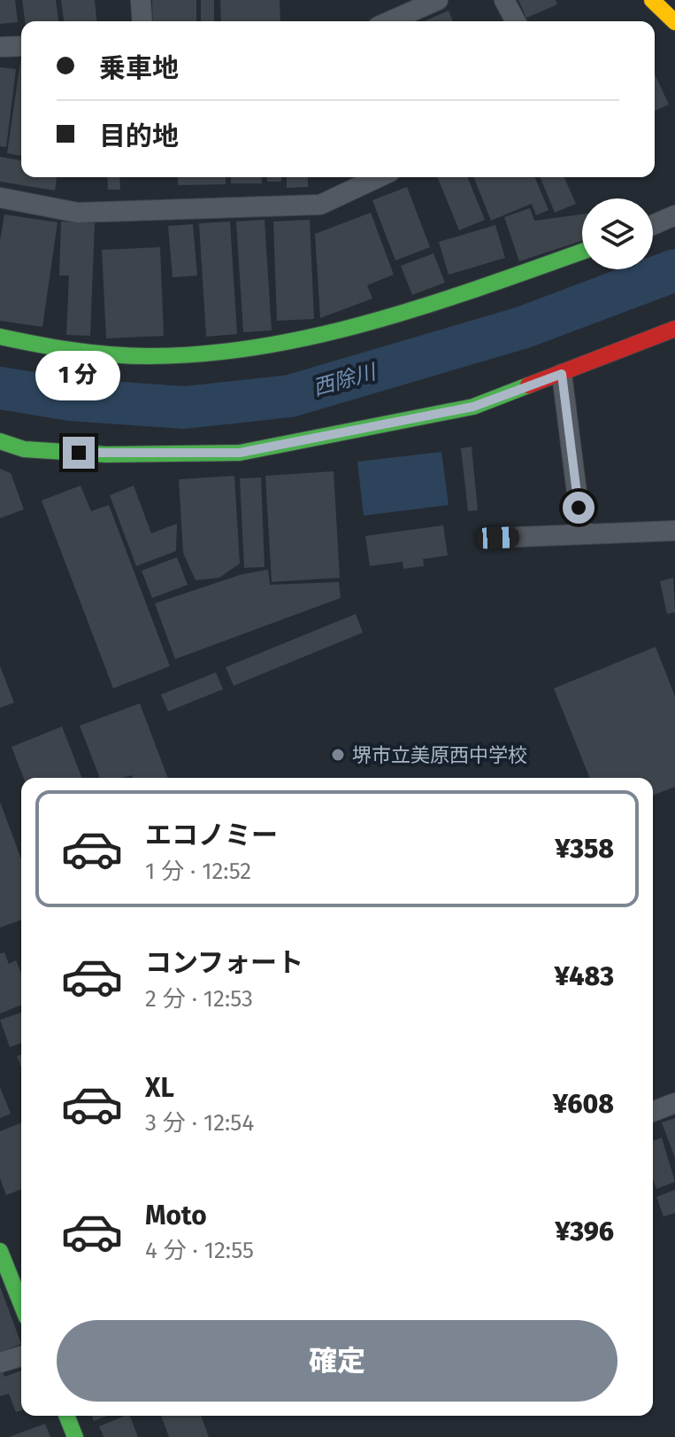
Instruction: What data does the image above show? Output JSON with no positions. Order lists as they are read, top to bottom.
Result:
{
  "water": ["西除川"],
  "places": ["堺市立美原西中学校"],
  "page": {
    "banner": ["乗車地", "目的地"],
    "bubble": "1 分",
    "list": [
      {
        "name": "エコノミー",
        "note": "1 分 · 12:52",
        "value": "¥358"
      },
      {
        "name": "コンフォート",
        "note": "2 分 · 12:53",
        "value": "¥483"
      },
      {
        "name": "XL",
        "note": "3 分 · 12:54",
        "value": "¥608"
      },
      {
        "name": "Moto",
        "note": "4 分 · 12:55",
        "value": "¥396"
      }
    ],
    "buttons": "確定"
  }
}
